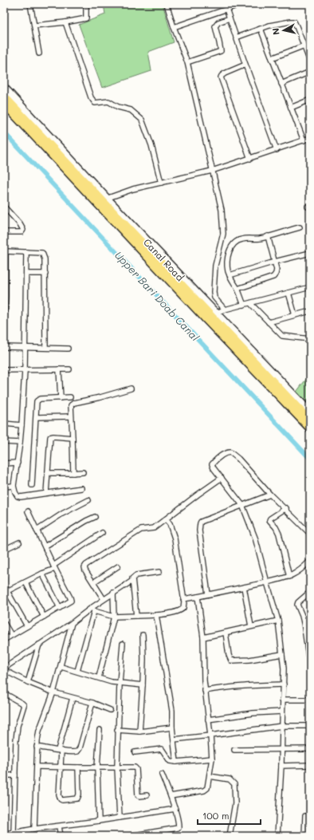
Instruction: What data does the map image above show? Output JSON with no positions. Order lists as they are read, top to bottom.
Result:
{
  "streets": {
    "main road": ["Canal Road"]
  },
  "water": ["Upper Bari Doab Canal"],
  "scale_bar": "100 m",
  "north": "left"
}
